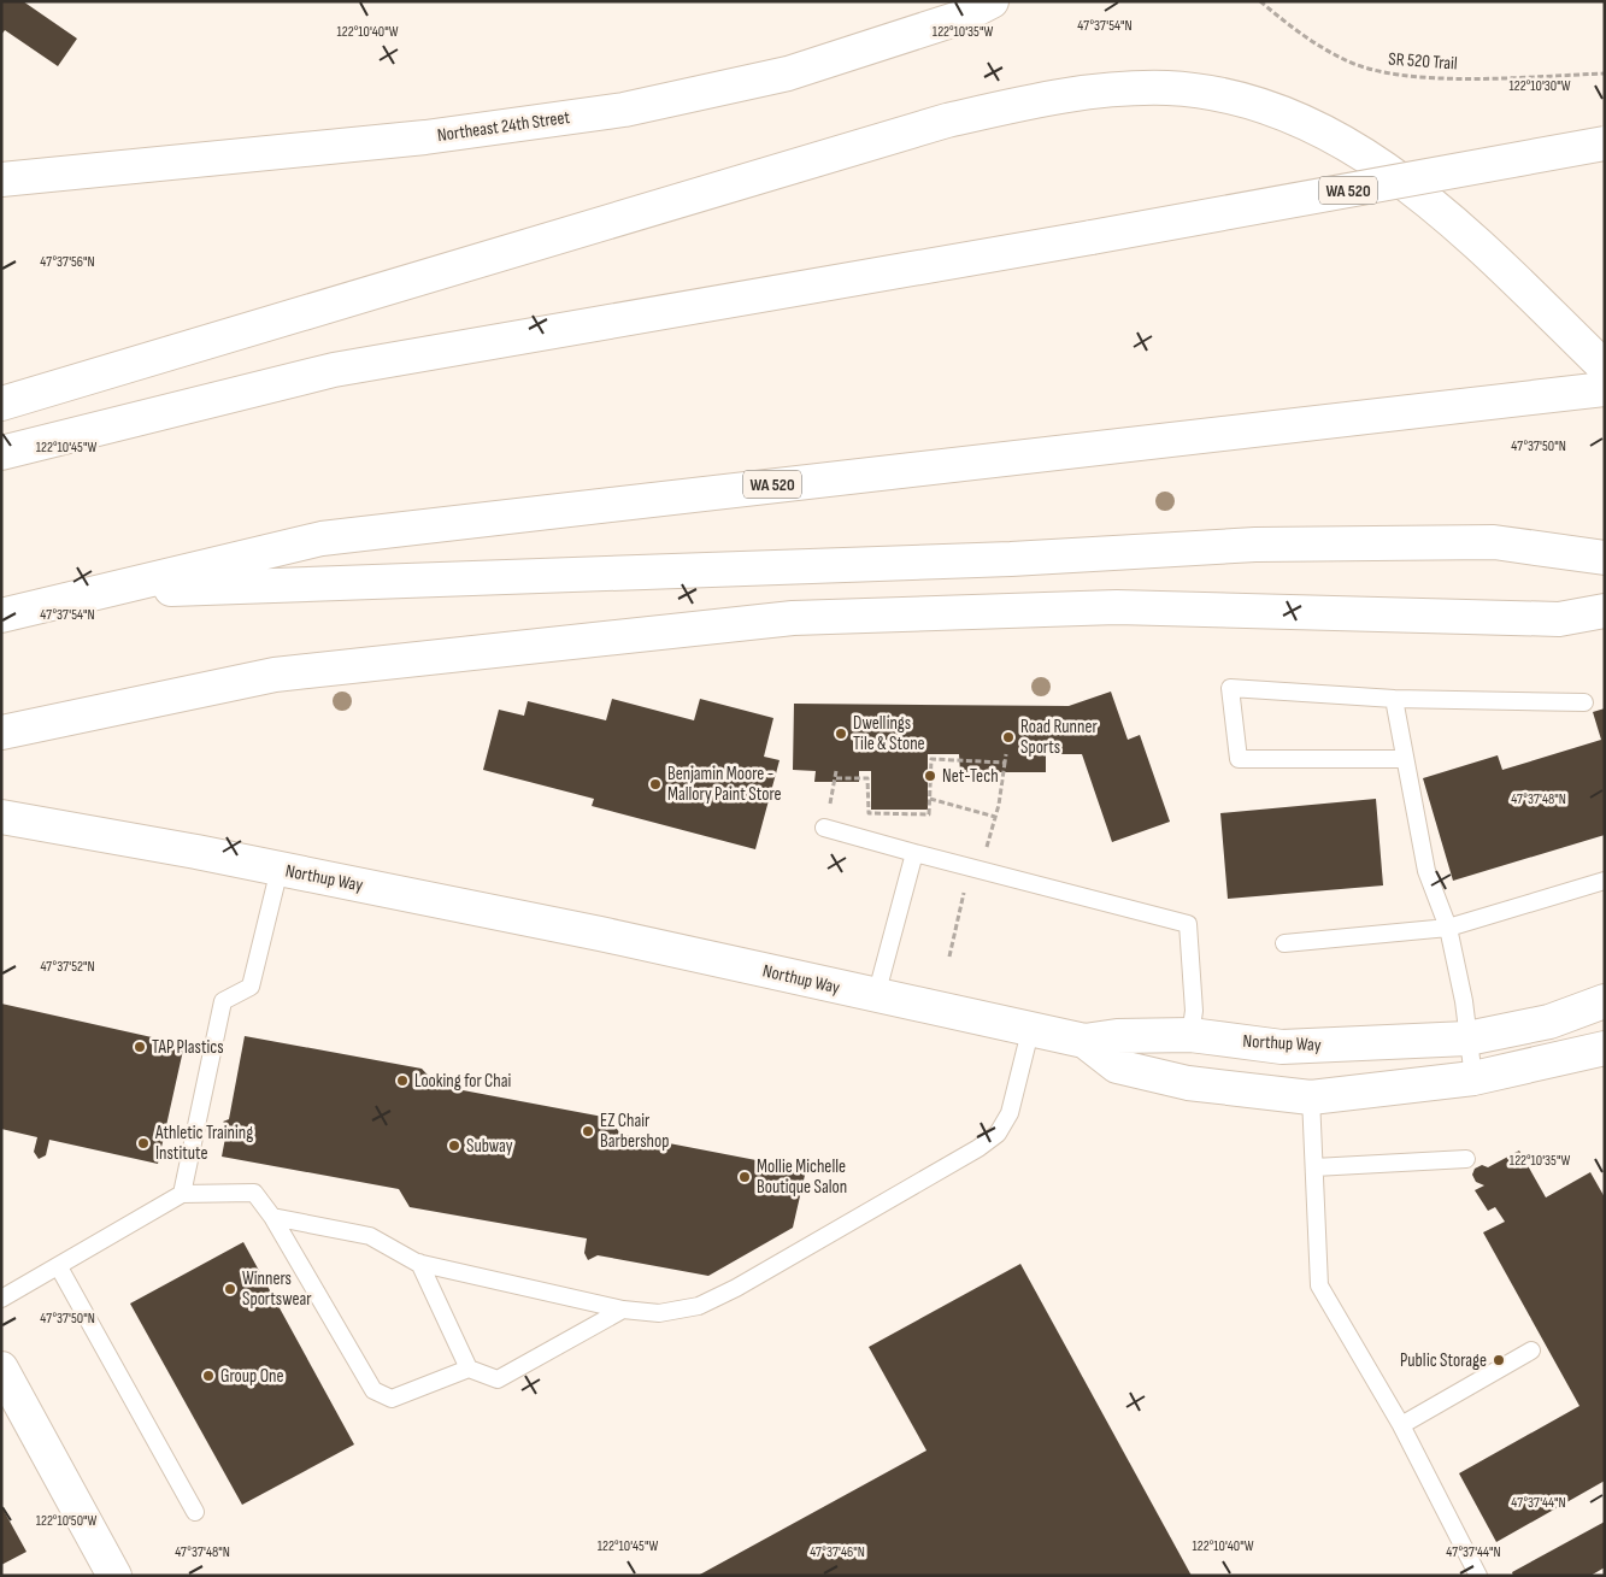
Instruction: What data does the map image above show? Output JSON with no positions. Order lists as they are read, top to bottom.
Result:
{
  "streets": {
    "main road": ["Northeast 24th Street", "WA 520", "Northup Way"],
    "path": ["SR 520 Trail"]
  },
  "places": [
    "Dwellings Tile & Stone",
    "Road Runner Sports",
    "Net-Tech",
    "Benjamin Moore - Mallory Paint Store",
    "TAP Plastics",
    "Looking for Chai",
    "EZ Chair Barbershop",
    "Athletic Training Institute",
    "Subway",
    "Mollie Michelle Boutique Salon",
    "Winners Sportswear",
    "Public Storage",
    "Group One"
  ],
  "coordinates": [
    "47°37'54\"N",
    "122°10'40\"W",
    "122°10'35\"W",
    "122°10'30\"W",
    "47°37'56\"N",
    "47°37'50\"N",
    "122°10'45\"W",
    "47°37'48\"N",
    "47°37'52\"N",
    "47°37'44\"N",
    "122°10'50\"W",
    "47°37'46\"N"
  ]
}
